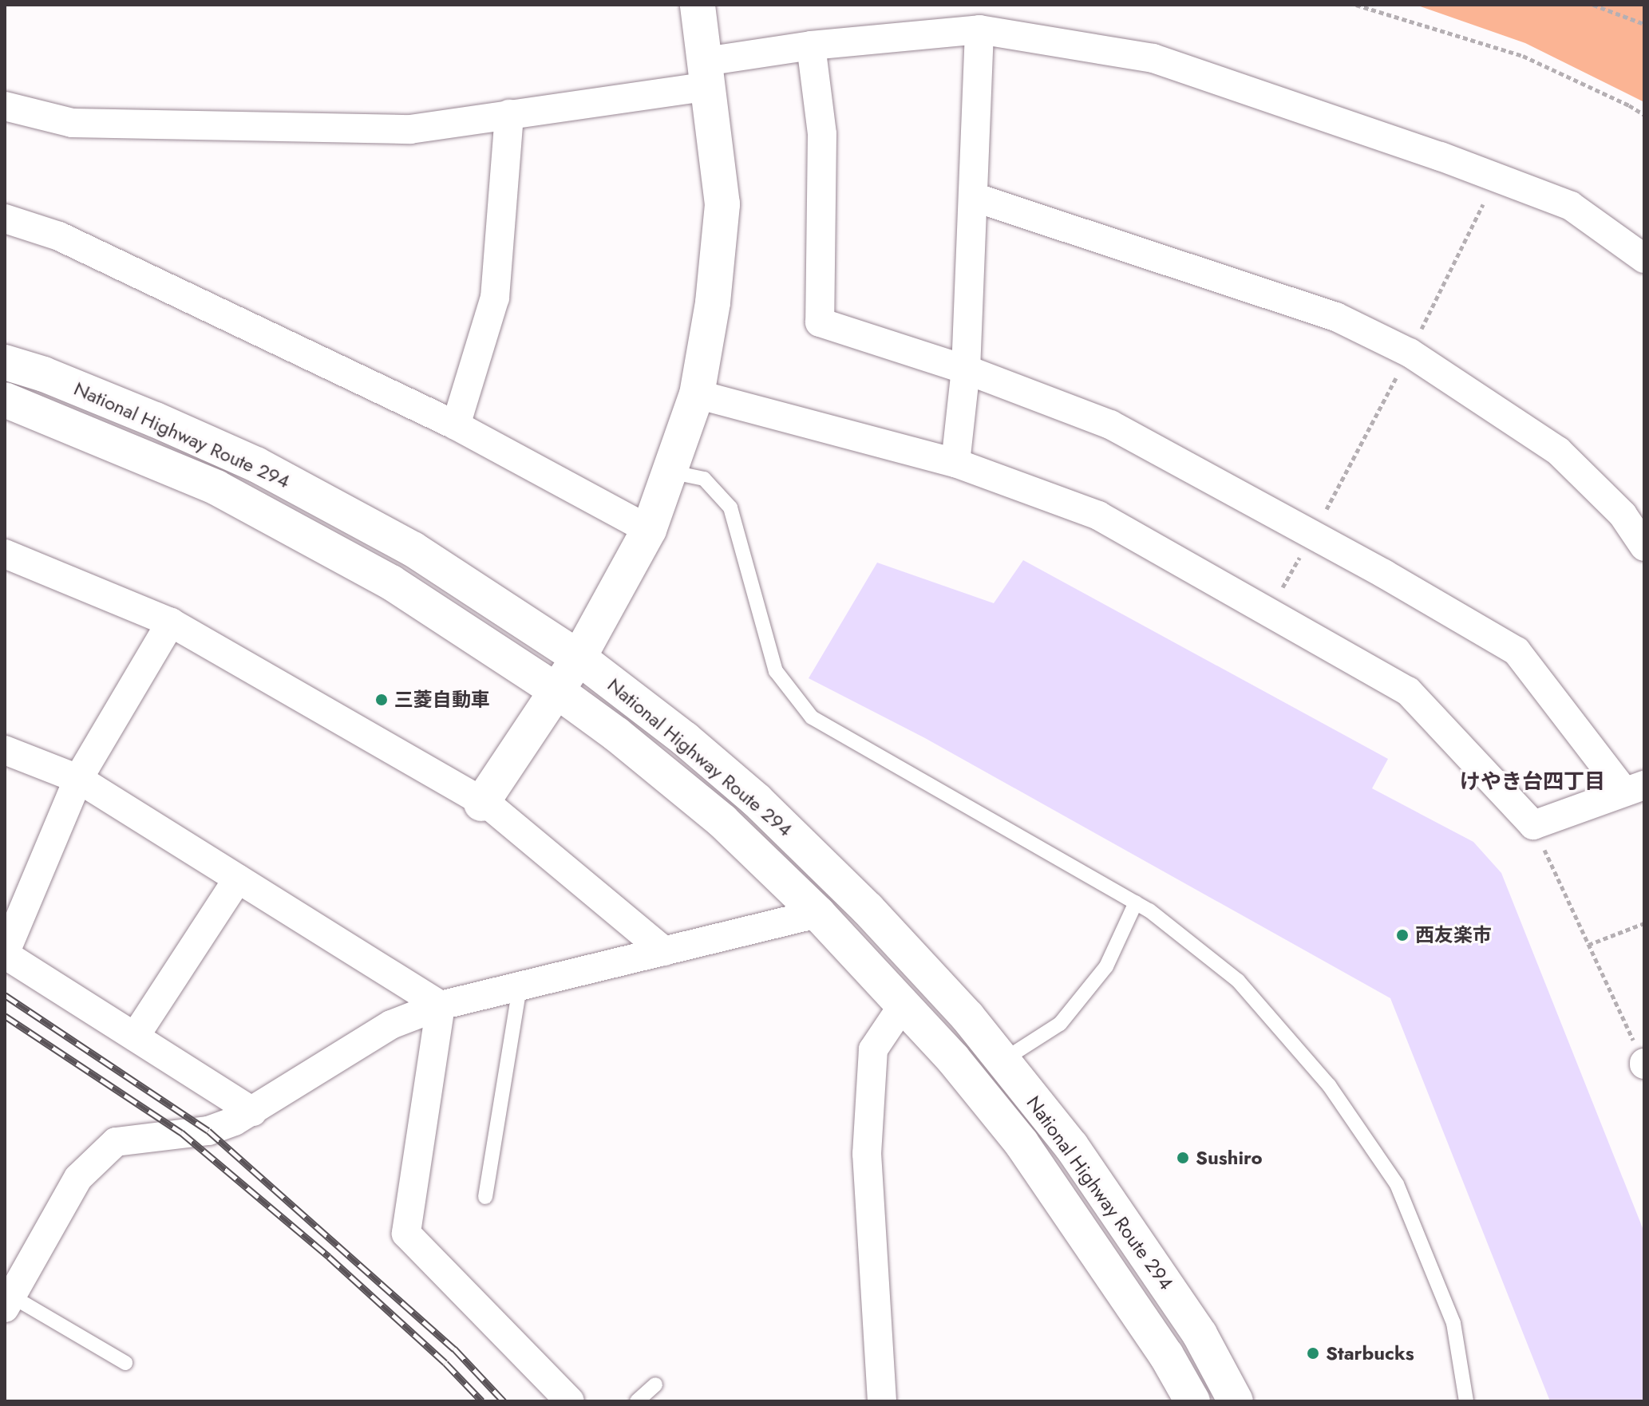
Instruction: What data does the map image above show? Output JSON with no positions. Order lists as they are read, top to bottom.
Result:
{
  "streets": {
    "main road": ["National Highway Route 294"]
  },
  "districts": ["けやき台四丁目"],
  "places": [
    "三菱自動車",
    "西友楽市",
    "Sushiro",
    "Starbucks"
  ]
}
